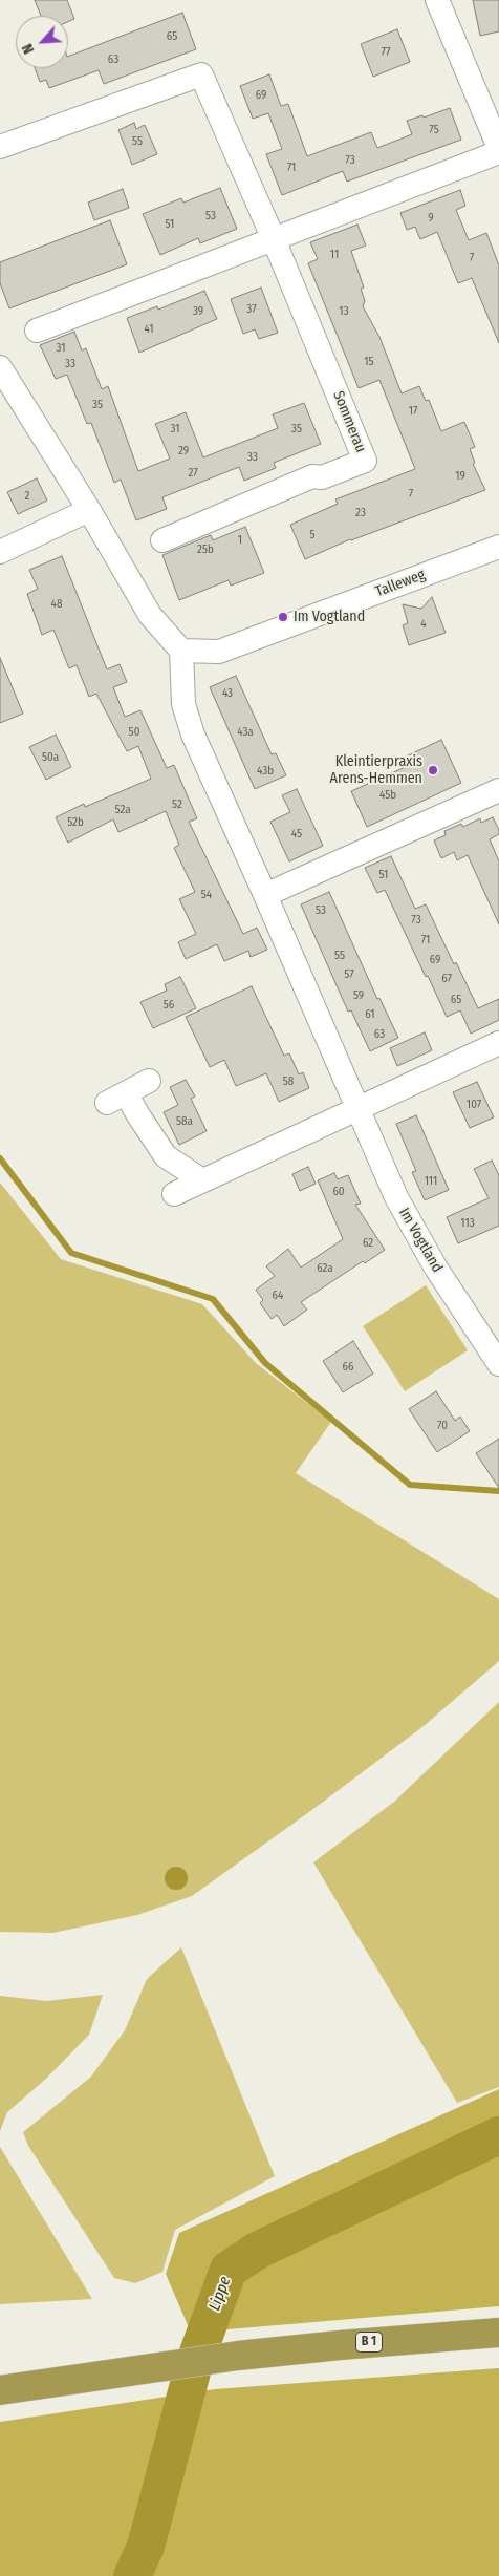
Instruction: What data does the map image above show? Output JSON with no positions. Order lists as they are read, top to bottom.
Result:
{
  "streets": {
    "highway": ["B 1"],
    "street": ["Sommerau", "Talleweg", "Im Vogtland"]
  },
  "crossings": [
    ["Talleweg", "Im Vogtland"]
  ],
  "water": ["Lippe"],
  "places": ["Im Vogtland", "Kleintierpraxis Arens-Hemmen"],
  "house_numbers": [
    "65",
    "77",
    "63",
    "69",
    "75",
    "55",
    "73",
    "71",
    "53",
    "9",
    "51",
    "11",
    "7",
    "37",
    "39",
    "13",
    "41",
    "31",
    "15",
    "33",
    "35",
    "17",
    "31",
    "35",
    "29",
    "33",
    "27",
    "19",
    "7",
    "2",
    "23",
    "5",
    "1",
    "25b",
    "48",
    "4",
    "43",
    "50",
    "43a",
    "50a",
    "43b",
    "45b",
    "52",
    "52a",
    "52b",
    "45",
    "51",
    "54",
    "53",
    "73",
    "71",
    "55",
    "69",
    "57",
    "67",
    "59",
    "65",
    "56",
    "61",
    "63",
    "58",
    "107",
    "58a",
    "111",
    "60",
    "113",
    "62",
    "62a",
    "64",
    "66",
    "70"
  ],
  "north": "bottom left"
}
